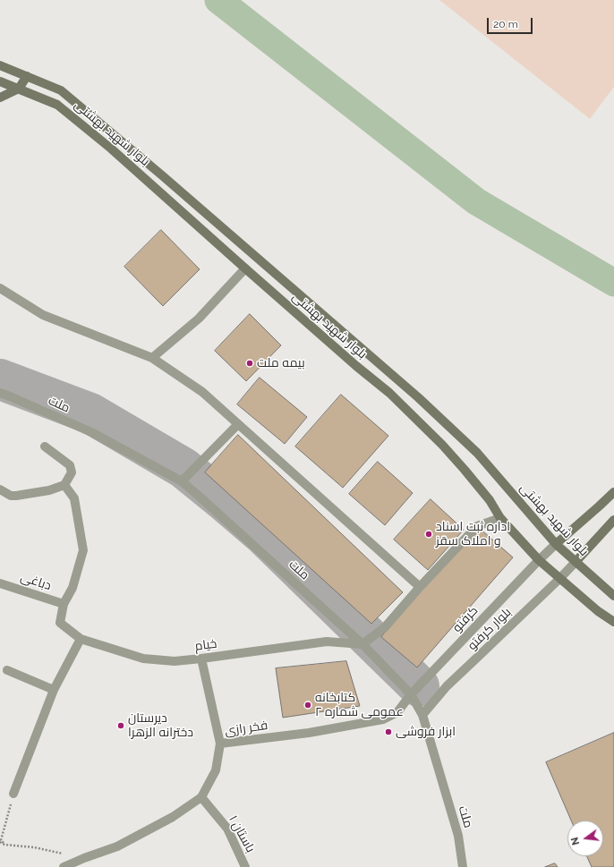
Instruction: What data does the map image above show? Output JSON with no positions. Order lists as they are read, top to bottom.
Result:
{
  "streets": {
    "main road": ["بلوار شهید بهشتی"],
    "street": [
      "ملت",
      "دباغی",
      "کرفتو",
      "بلوار کرفتو",
      "خیام",
      "فخر رازی",
      "باستان ۱"
    ]
  },
  "crossings": [
    ["بلوار شهید بهشتی", "کرفتو"],
    ["بلوار شهید بهشتی", "بلوار کرفتو"],
    ["ملت", "کرفتو"],
    ["ملت", "بلوار کرفتو"],
    ["ملت", "خیام"],
    ["ملت", "فخر رازی"],
    ["دباغی", "خیام"],
    ["کرفتو", "فخر رازی"],
    ["فخر رازی", "باستان ۱"]
  ],
  "places": [
    "بیمه ملت",
    "اداره ثبت اسناد و املاک سقز",
    "کتابخانه عمومی شماره ۲",
    "دیرستان دخترانه الزهرا",
    "ابزار فروشی"
  ],
  "scale_bar": "20 m",
  "north": "left"
}
